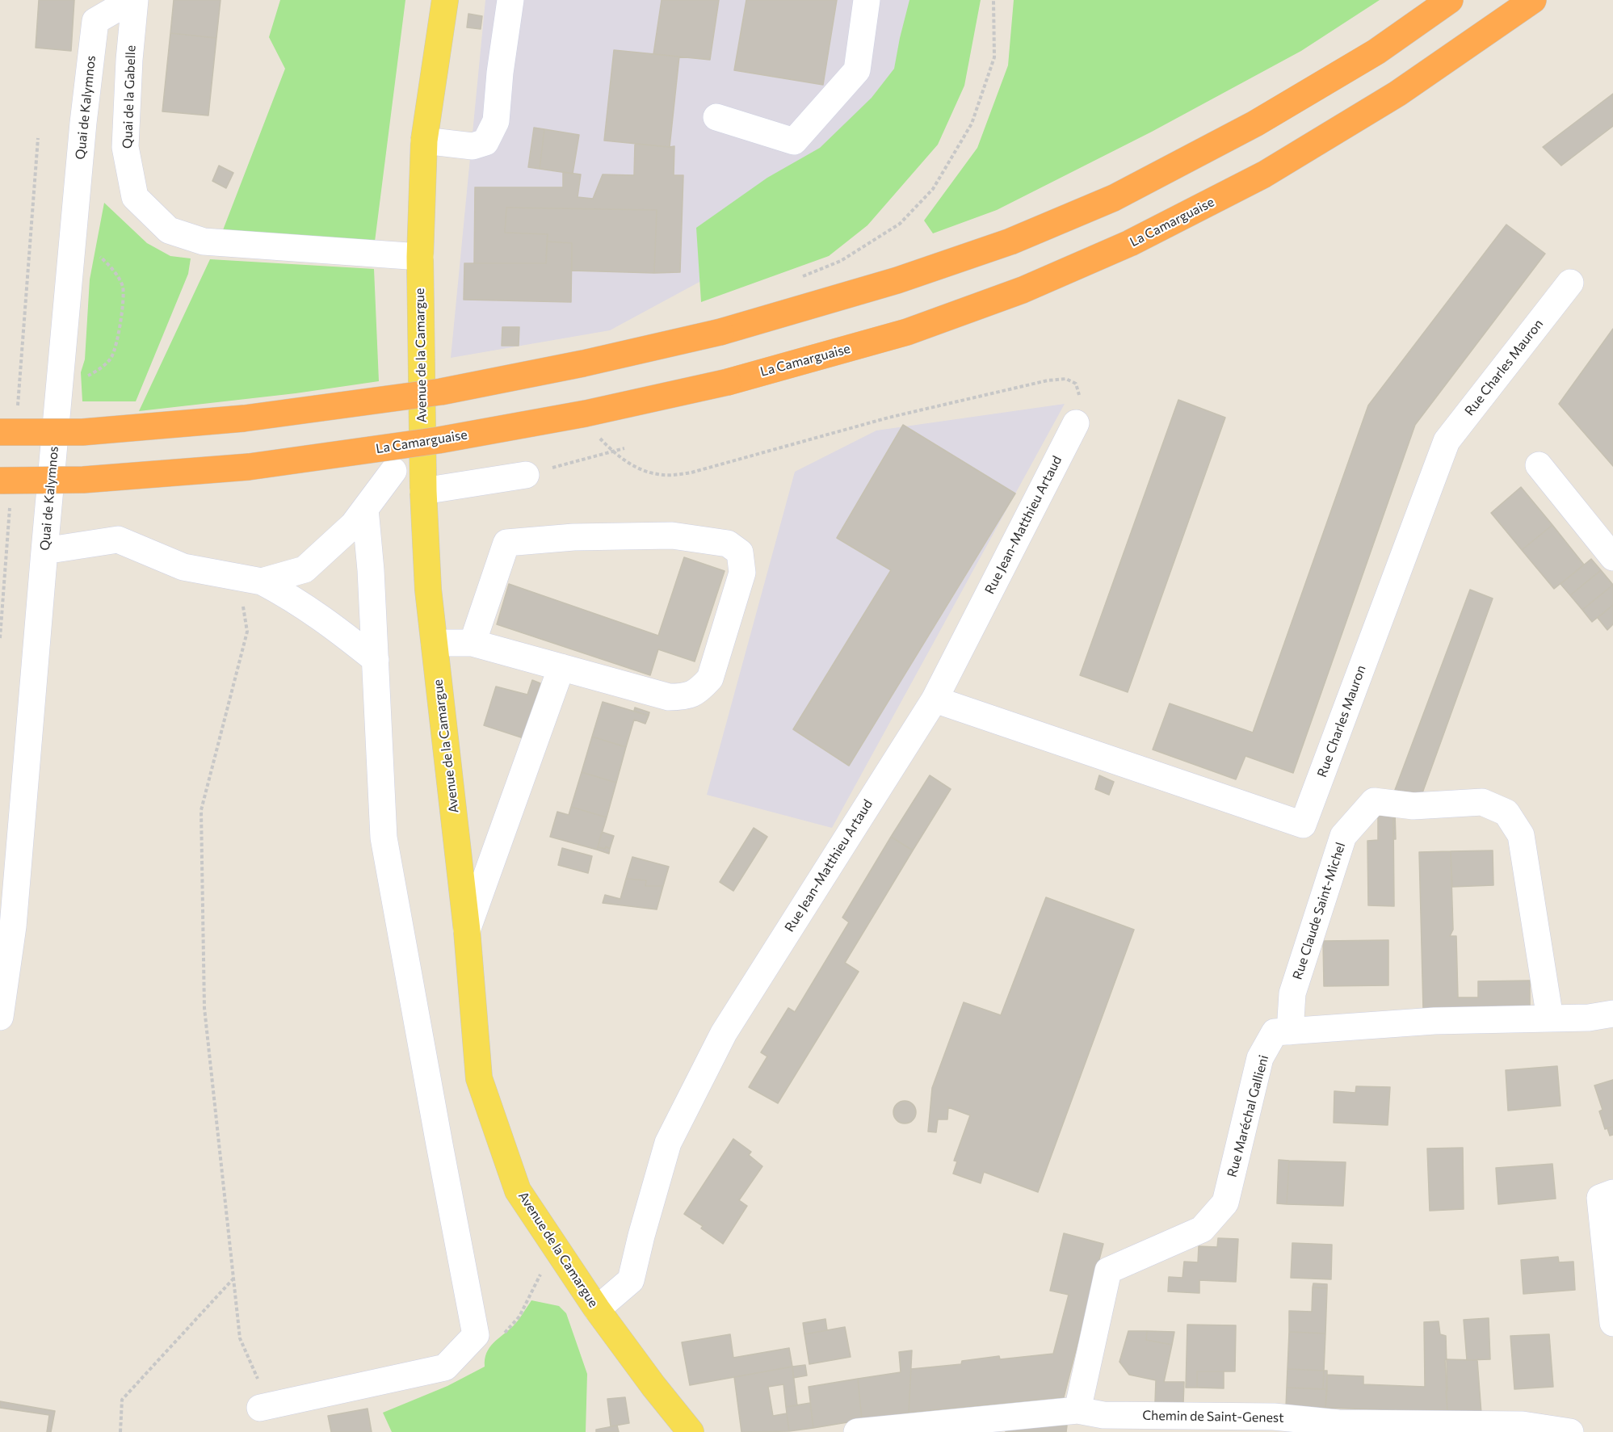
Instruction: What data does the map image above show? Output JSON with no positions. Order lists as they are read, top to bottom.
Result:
{
  "streets": {
    "highway": ["La Camarguaise"],
    "main road": ["Avenue de la Camargue"],
    "street": [
      "Quai de la Gabelle",
      "Quai de Kalymnos",
      "Rue Charles Mauron",
      "Rue Jean-Matthieu Artaud",
      "Rue Claude Saint-Michel",
      "Rue Maréchal Gallieni",
      "Chemin de Saint-Genest"
    ]
  },
  "crossings": [
    ["Quai de la Gabelle", "Avenue de la Camargue"],
    ["Avenue de la Camargue", "Rue Jean-Matthieu Artaud"],
    ["Rue Charles Mauron", "Rue Jean-Matthieu Artaud"],
    ["Rue Claude Saint-Michel", "Rue Maréchal Gallieni"],
    ["Rue Maréchal Gallieni", "Chemin de Saint-Genest"]
  ]
}
